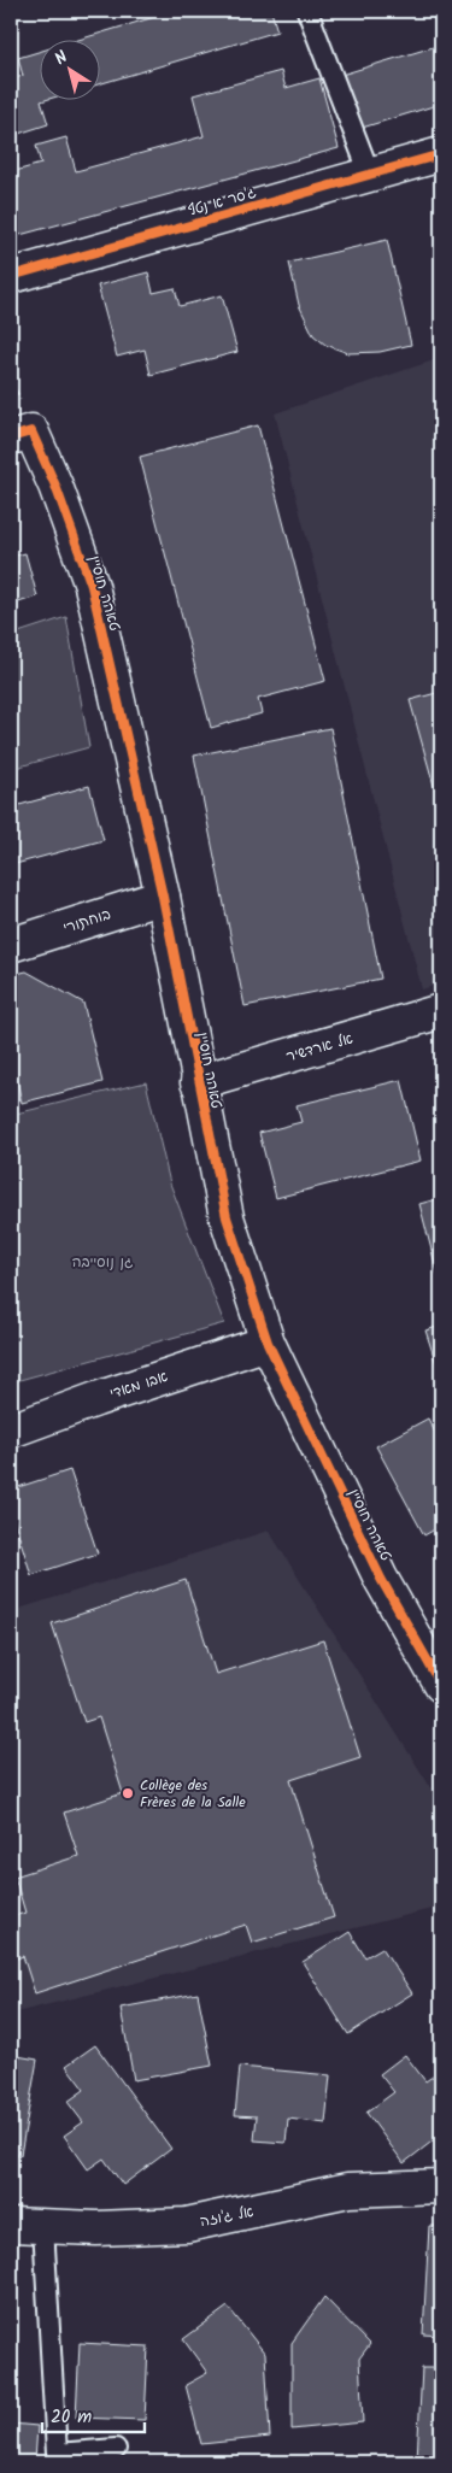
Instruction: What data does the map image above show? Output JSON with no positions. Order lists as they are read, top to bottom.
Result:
{
  "streets": {
    "street": [
      "ג'סר א נטף",
      "טאהה חוסיין",
      "בוחתורי",
      "אל ארדשיר",
      "אבו מאדי",
      "אל ג'וזה"
    ]
  },
  "crossings": [
    ["טאהה חוסיין", "בוחתורי"],
    ["טאהה חוסיין", "אל ארדשיר"],
    ["טאהה חוסיין", "אבו מאדי"]
  ],
  "parks": ["גן נוסייבה"],
  "places": ["Collège des Frères de la Salle"],
  "scale_bar": "20 m",
  "north": "top left"
}
